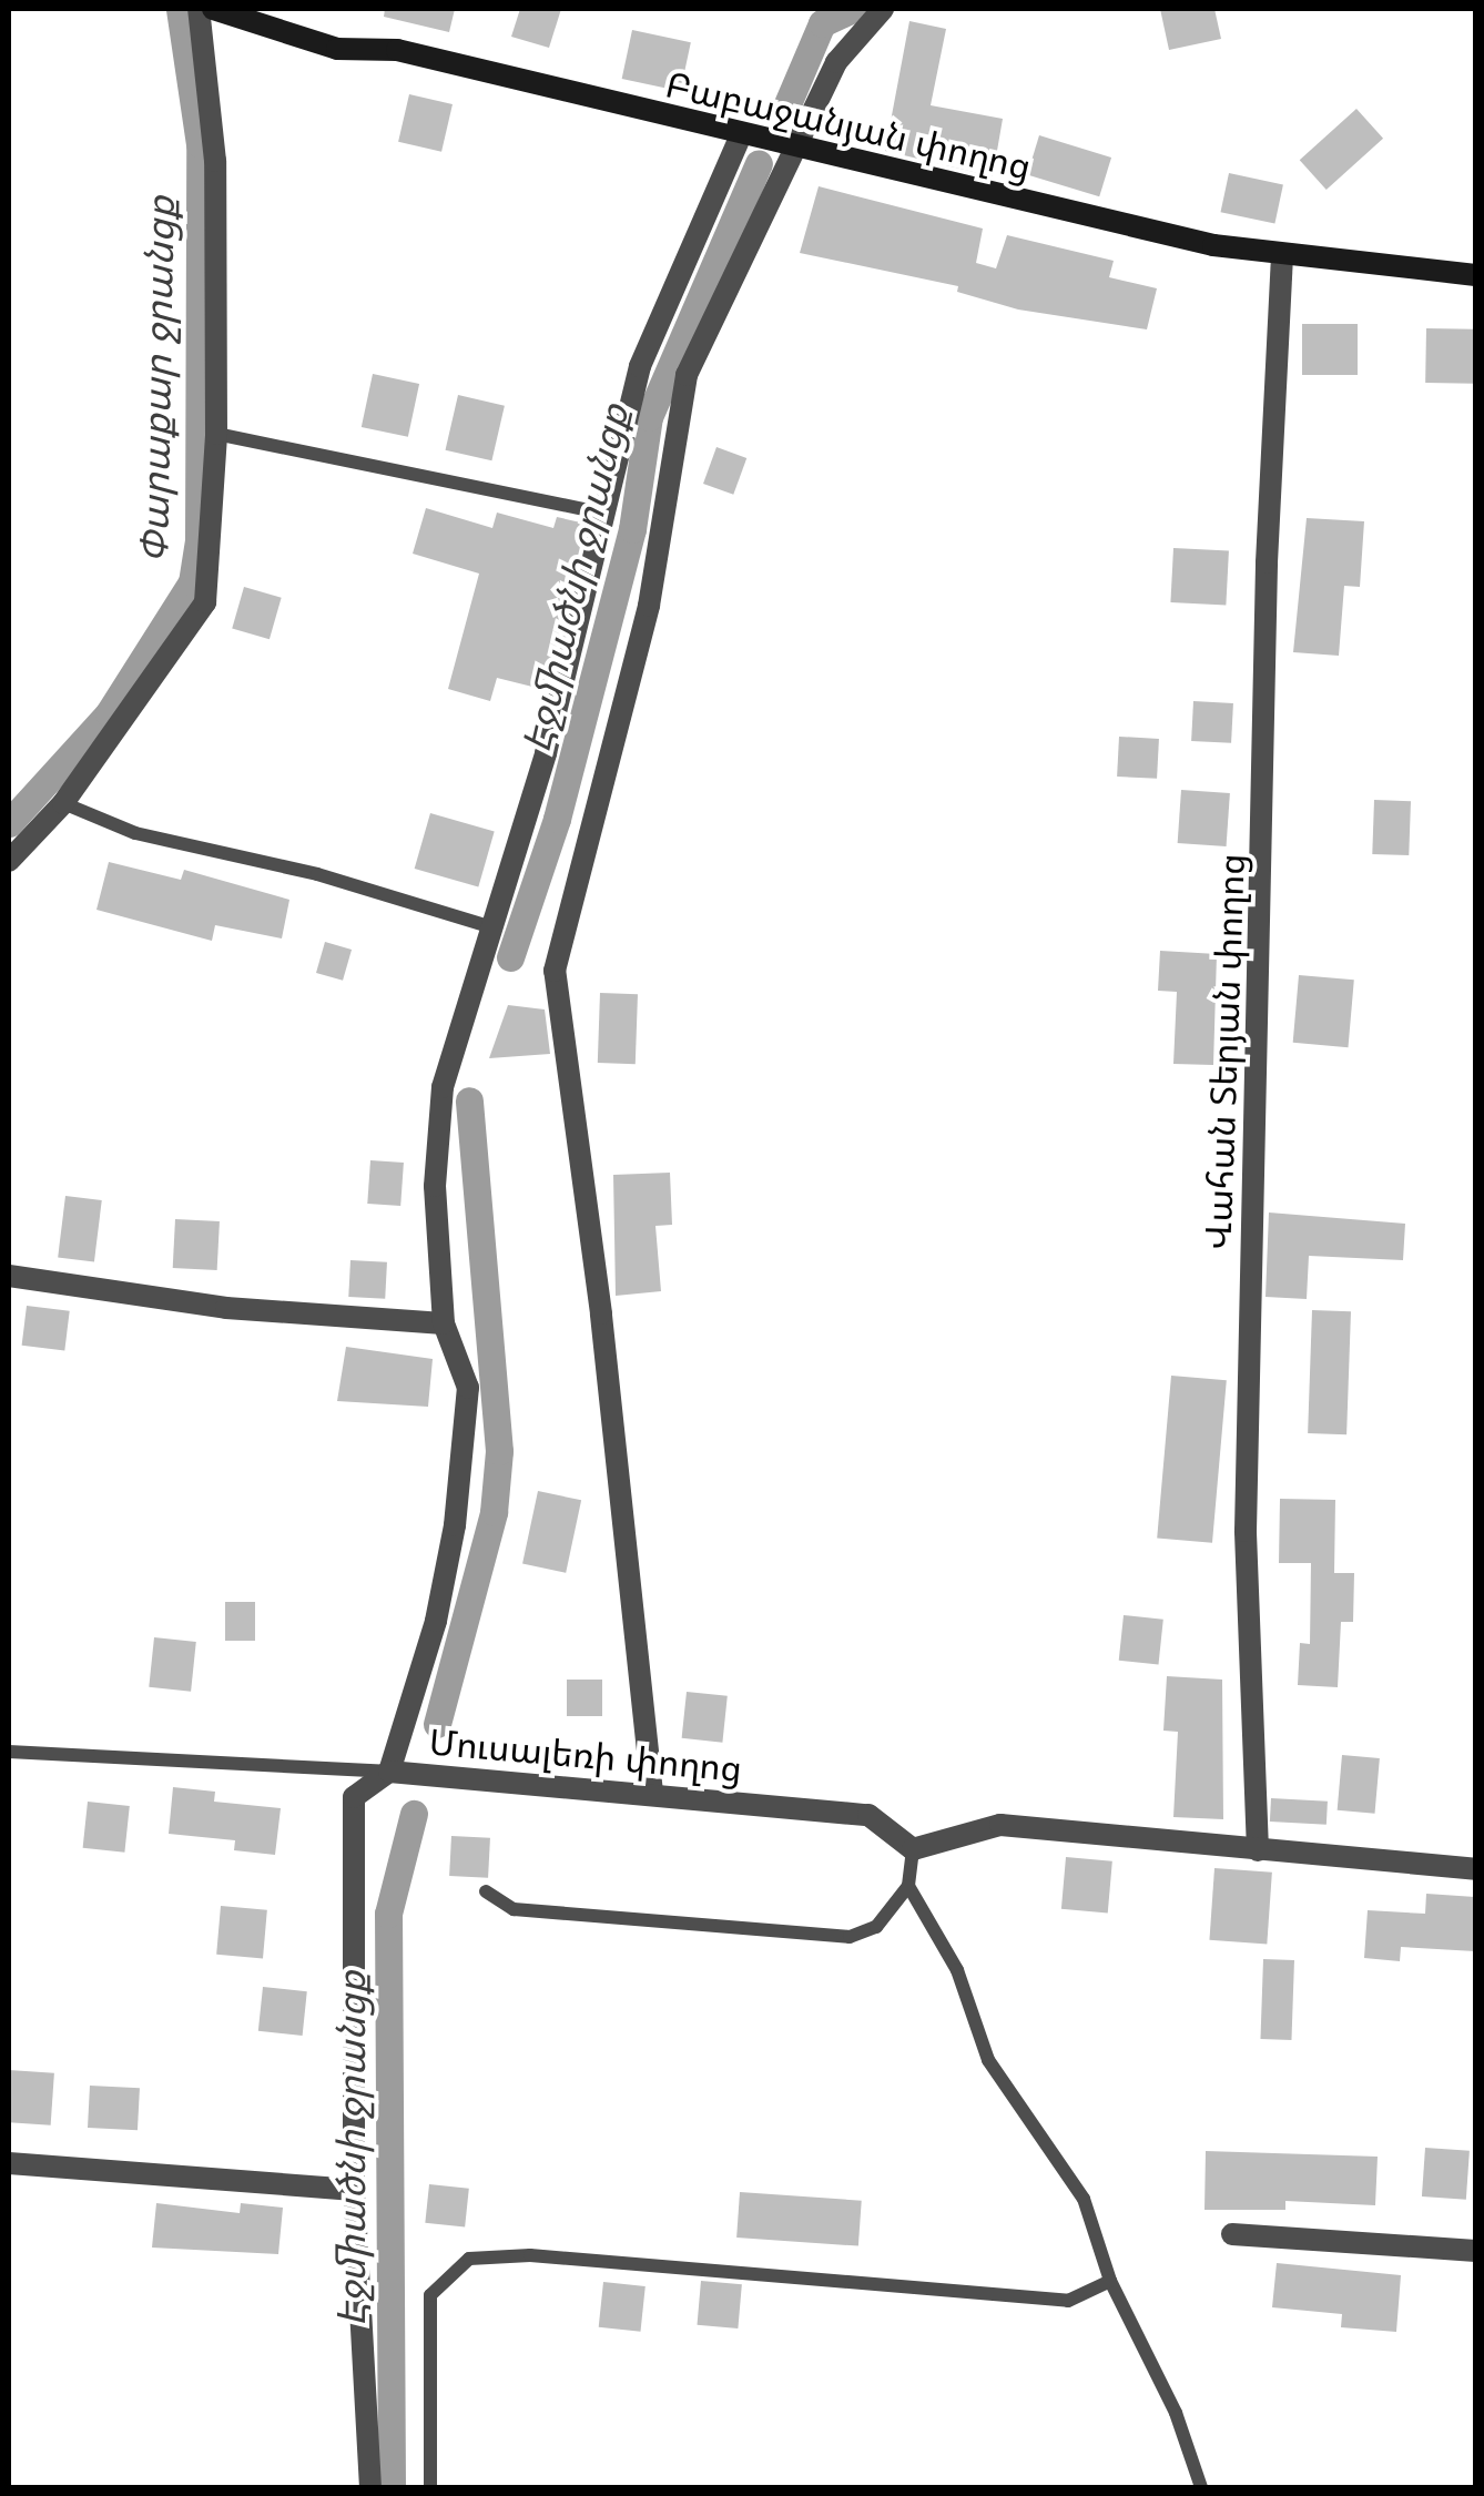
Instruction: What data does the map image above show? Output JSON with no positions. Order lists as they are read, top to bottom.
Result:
{
  "streets": {
    "street": ["Բաբաջանյան փողոց", "Վահան Տերյան փողոց", "Մուսալեռի փողոց"]
  },
  "crossings": [
    ["Բաբաջանյան փողոց", "Վահան Տերյան փողոց"]
  ],
  "water": ["Փարաքար ջրանցք", "Էջմիածնի ջրանցք"]
}
